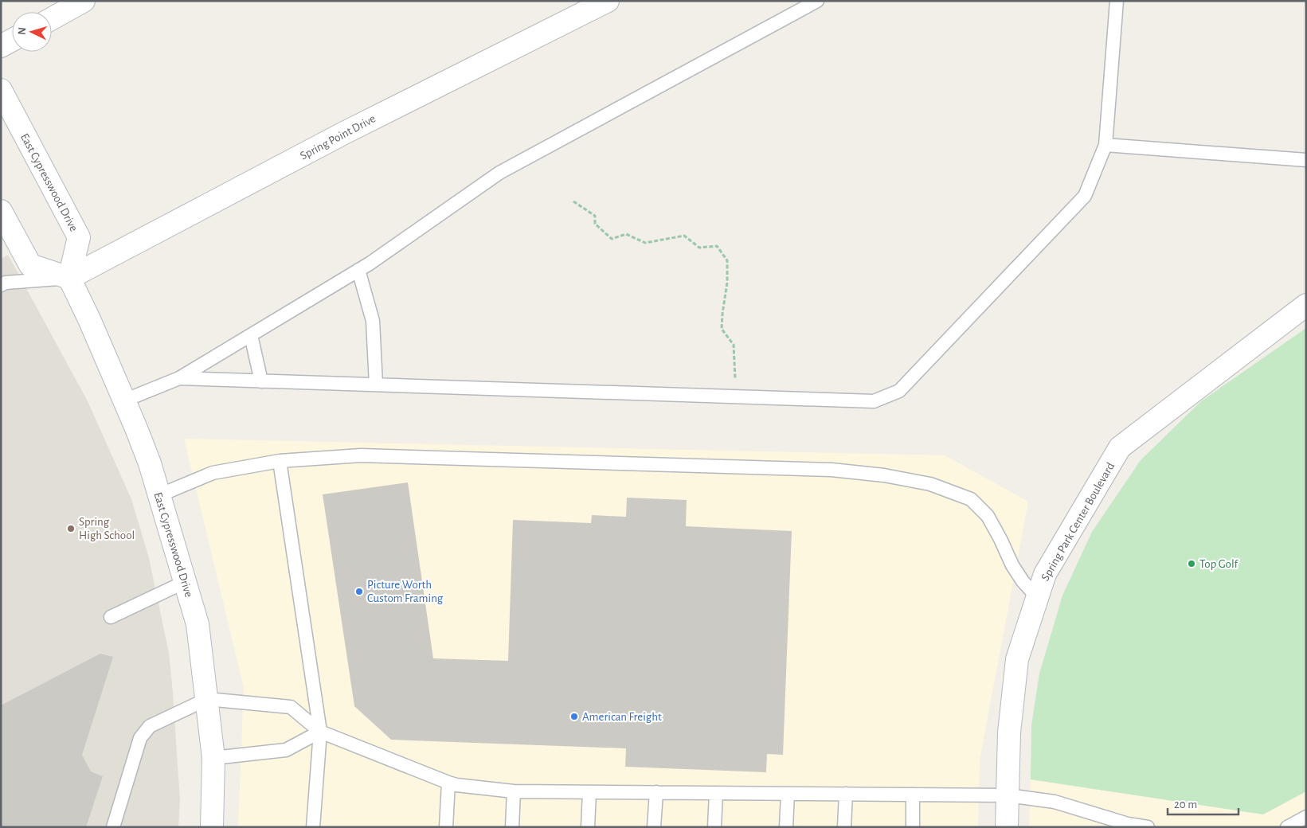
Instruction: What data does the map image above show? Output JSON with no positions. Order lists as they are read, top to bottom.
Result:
{
  "streets": {
    "street": ["Spring Point Drive", "East Cypresswood Drive", "Spring Park Center Boulevard"]
  },
  "crossings": [
    ["Spring Point Drive", "East Cypresswood Drive"]
  ],
  "places": [
    "Spring High School",
    "Top Golf",
    "Picture Worth Custom Framing",
    "American Freight"
  ],
  "scale_bar": "20 m",
  "north": "left"
}
